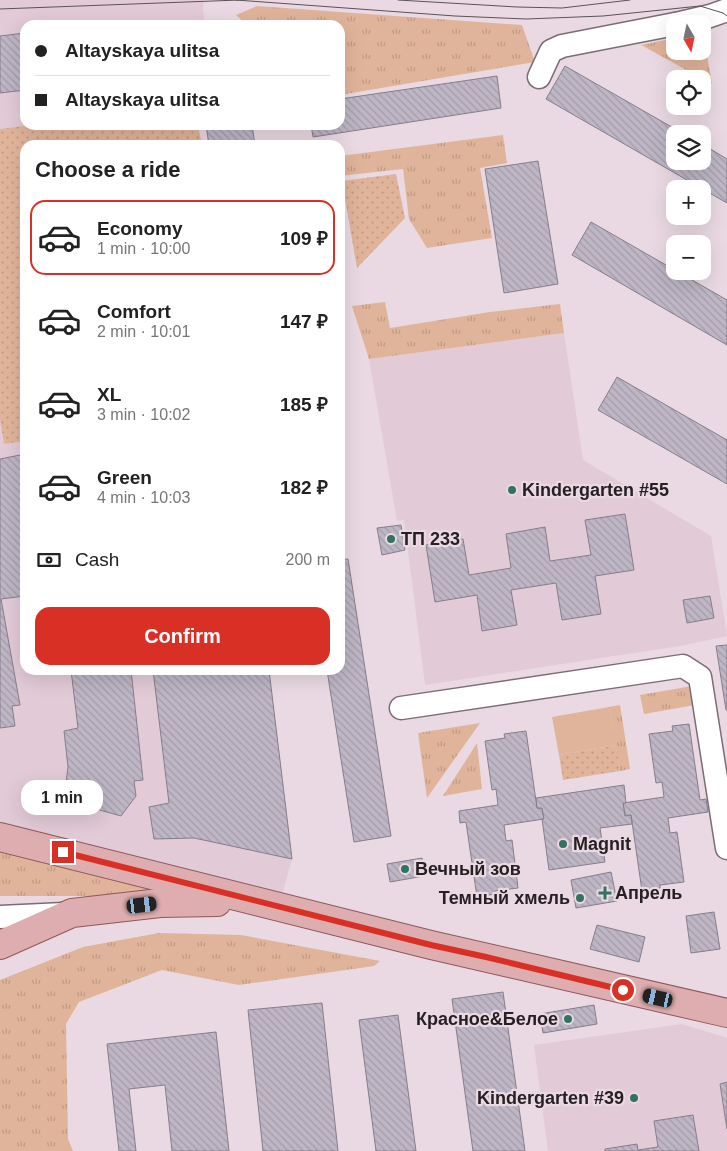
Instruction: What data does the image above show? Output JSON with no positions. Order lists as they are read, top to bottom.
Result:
{
  "places": {
    "other": [
      "Kindergarten #55",
      "ТП 233",
      "Magnit",
      "Вечный зов",
      "Темный хмель",
      "Красное&Белое",
      "Kindergarten #39"
    ],
    "health": ["Апрель"]
  },
  "north": "bottom",
  "page": {
    "map_buttons": ["+", "−"],
    "banner": ["Altayskaya ulitsa", "Altayskaya ulitsa"],
    "heading": "Choose a ride",
    "list": [
      {
        "name": "Economy",
        "note": "1 min · 10:00",
        "value": "109 ₽"
      },
      {
        "name": "Comfort",
        "note": "2 min · 10:01",
        "value": "147 ₽"
      },
      {
        "name": "XL",
        "note": "3 min · 10:02",
        "value": "185 ₽"
      },
      {
        "name": "Green",
        "note": "4 min · 10:03",
        "value": "182 ₽"
      }
    ],
    "pay": ["Cash", "200 m"],
    "buttons": "Confirm",
    "bubble": "1 min"
  }
}
